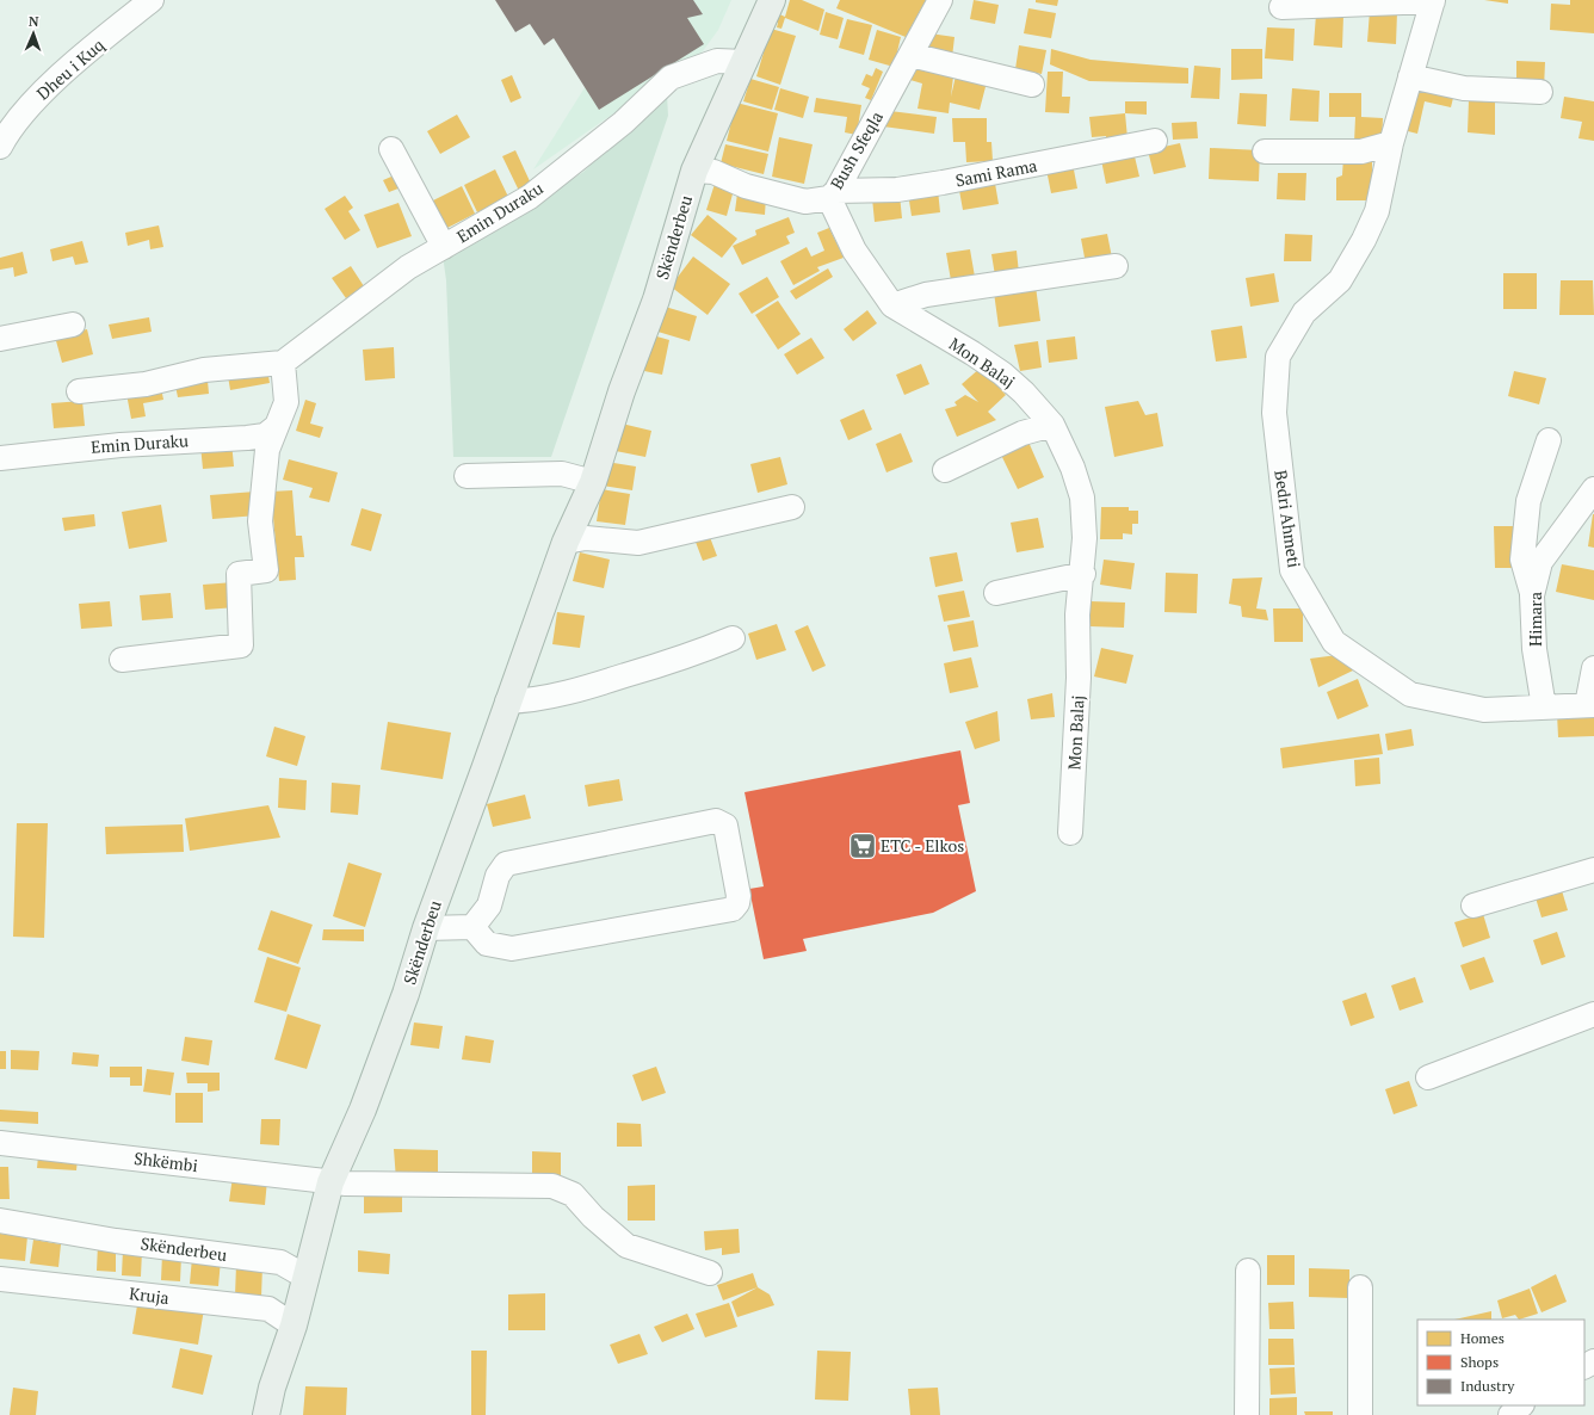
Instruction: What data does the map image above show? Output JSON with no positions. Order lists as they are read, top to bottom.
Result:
{
  "streets": {
    "main road": ["Skënderbeu"],
    "street": [
      "Dheu i Kuq",
      "Bush Sfeqla",
      "Sami Rama",
      "Emin Duraku",
      "Mon Balaj",
      "Bedri Ahmeti",
      "Himara",
      "Shkëmbi",
      "Kruja"
    ]
  },
  "crossings": [
    ["Bush Sfeqla", "Sami Rama"],
    ["Bush Sfeqla", "Skënderbeu"],
    ["Bush Sfeqla", "Mon Balaj"],
    ["Sami Rama", "Mon Balaj"],
    ["Emin Duraku", "Skënderbeu"],
    ["Skënderbeu", "Shkëmbi"],
    ["Skënderbeu", "Kruja"],
    ["Bedri Ahmeti", "Himara"]
  ],
  "places": {
    "supermarket": ["ETC - Elkos"]
  },
  "legend": ["Homes", "Shops", "Industry"],
  "north": "top"
}
